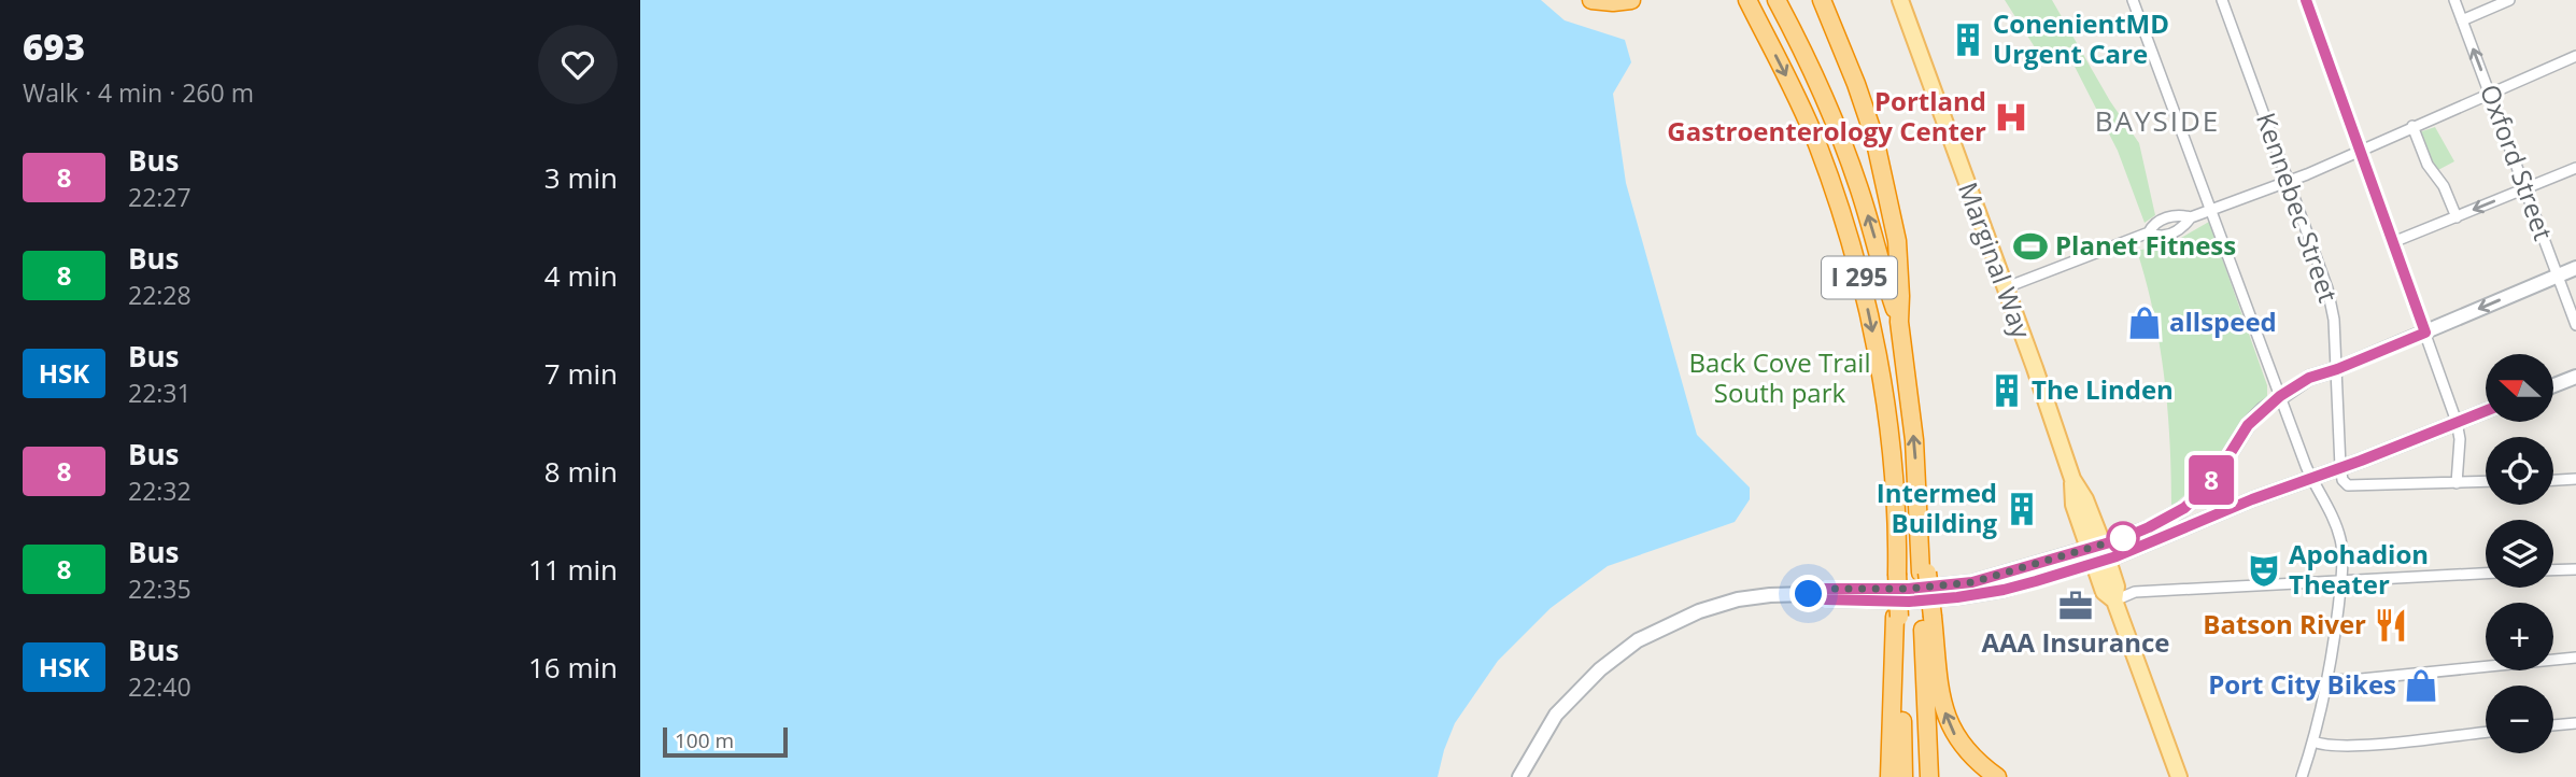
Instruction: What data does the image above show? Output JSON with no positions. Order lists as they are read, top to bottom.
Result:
{
  "streets": {
    "highway": ["I 295"],
    "main road": ["Marginal Way"],
    "street": ["Oxford Street", "Kennebec Street"]
  },
  "districts": ["BAYSIDE"],
  "parks": ["Back Cove Trail South park"],
  "places": {
    "building": ["ConenientMD Urgent Care", "The Linden", "Intermed Building"],
    "hospital": ["Portland Gastroenterology Center"],
    "sports": ["Planet Fitness"],
    "shop": ["allspeed", "Port City Bikes"],
    "theatre": ["Apohadion Theater"],
    "office": ["AAA Insurance"],
    "restaurant": ["Batson River"]
  },
  "lines": ["bus line 8"],
  "scale_bar": "100 m",
  "north": "left",
  "page": {
    "heading": ["693", "Walk · 4 min · 260 m"],
    "on_map": "8",
    "list": [
      {
        "mark": "8",
        "name": "Bus",
        "note": "22:27",
        "value": "3 min"
      },
      {
        "mark": "8",
        "name": "Bus",
        "note": "22:28",
        "value": "4 min"
      },
      {
        "mark": "HSK",
        "name": "Bus",
        "note": "22:31",
        "value": "7 min"
      },
      {
        "mark": "8",
        "name": "Bus",
        "note": "22:32",
        "value": "8 min"
      },
      {
        "mark": "8",
        "name": "Bus",
        "note": "22:35",
        "value": "11 min"
      },
      {
        "mark": "HSK",
        "name": "Bus",
        "note": "22:40",
        "value": "16 min"
      }
    ],
    "map_buttons": ["+", "−"],
    "scale": "100 m"
  }
}
